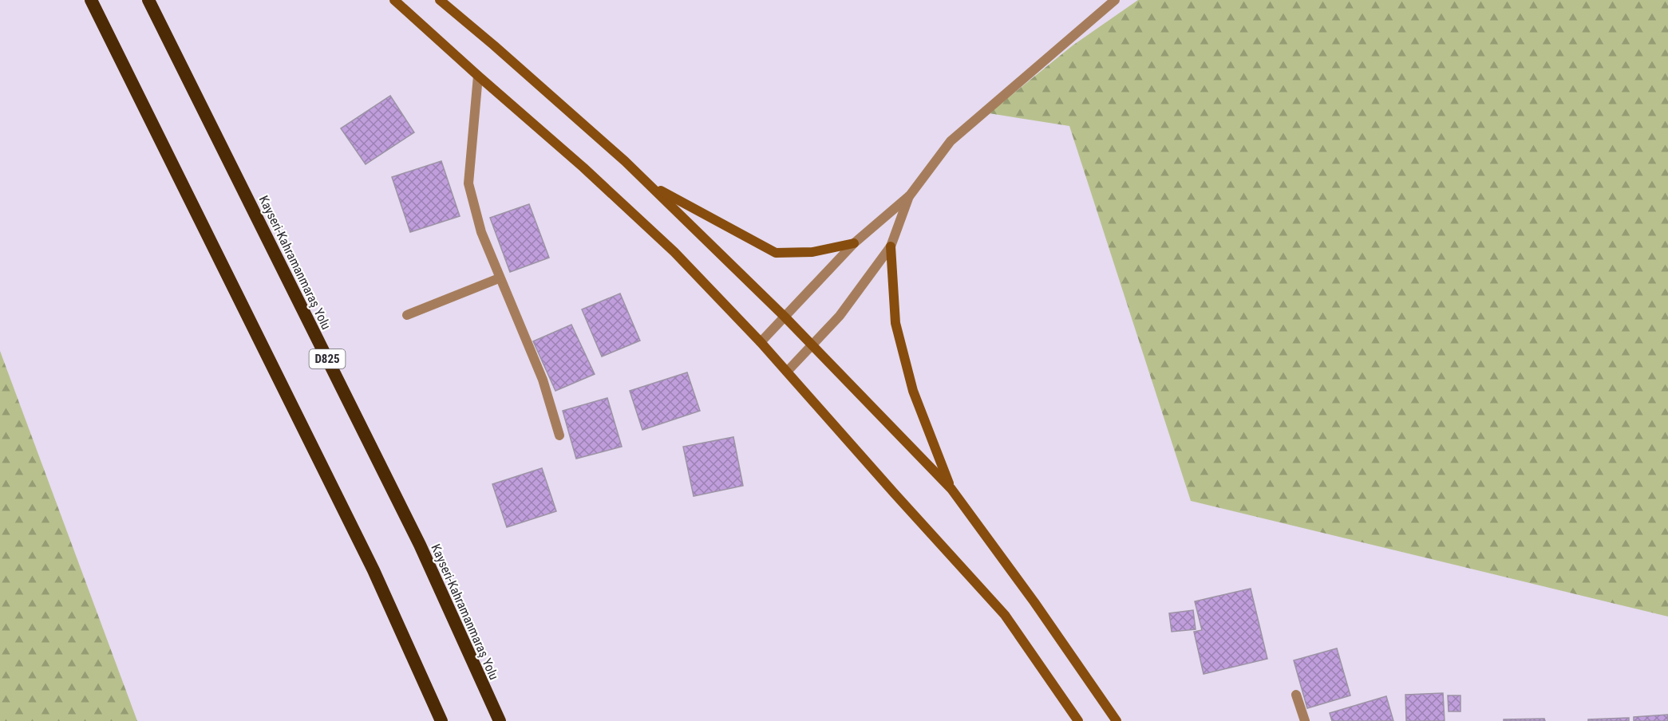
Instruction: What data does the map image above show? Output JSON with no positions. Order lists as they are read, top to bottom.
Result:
{
  "streets": {
    "highway": ["Kayseri-Kahramanmaraş Yolu", "D825"]
  }
}
